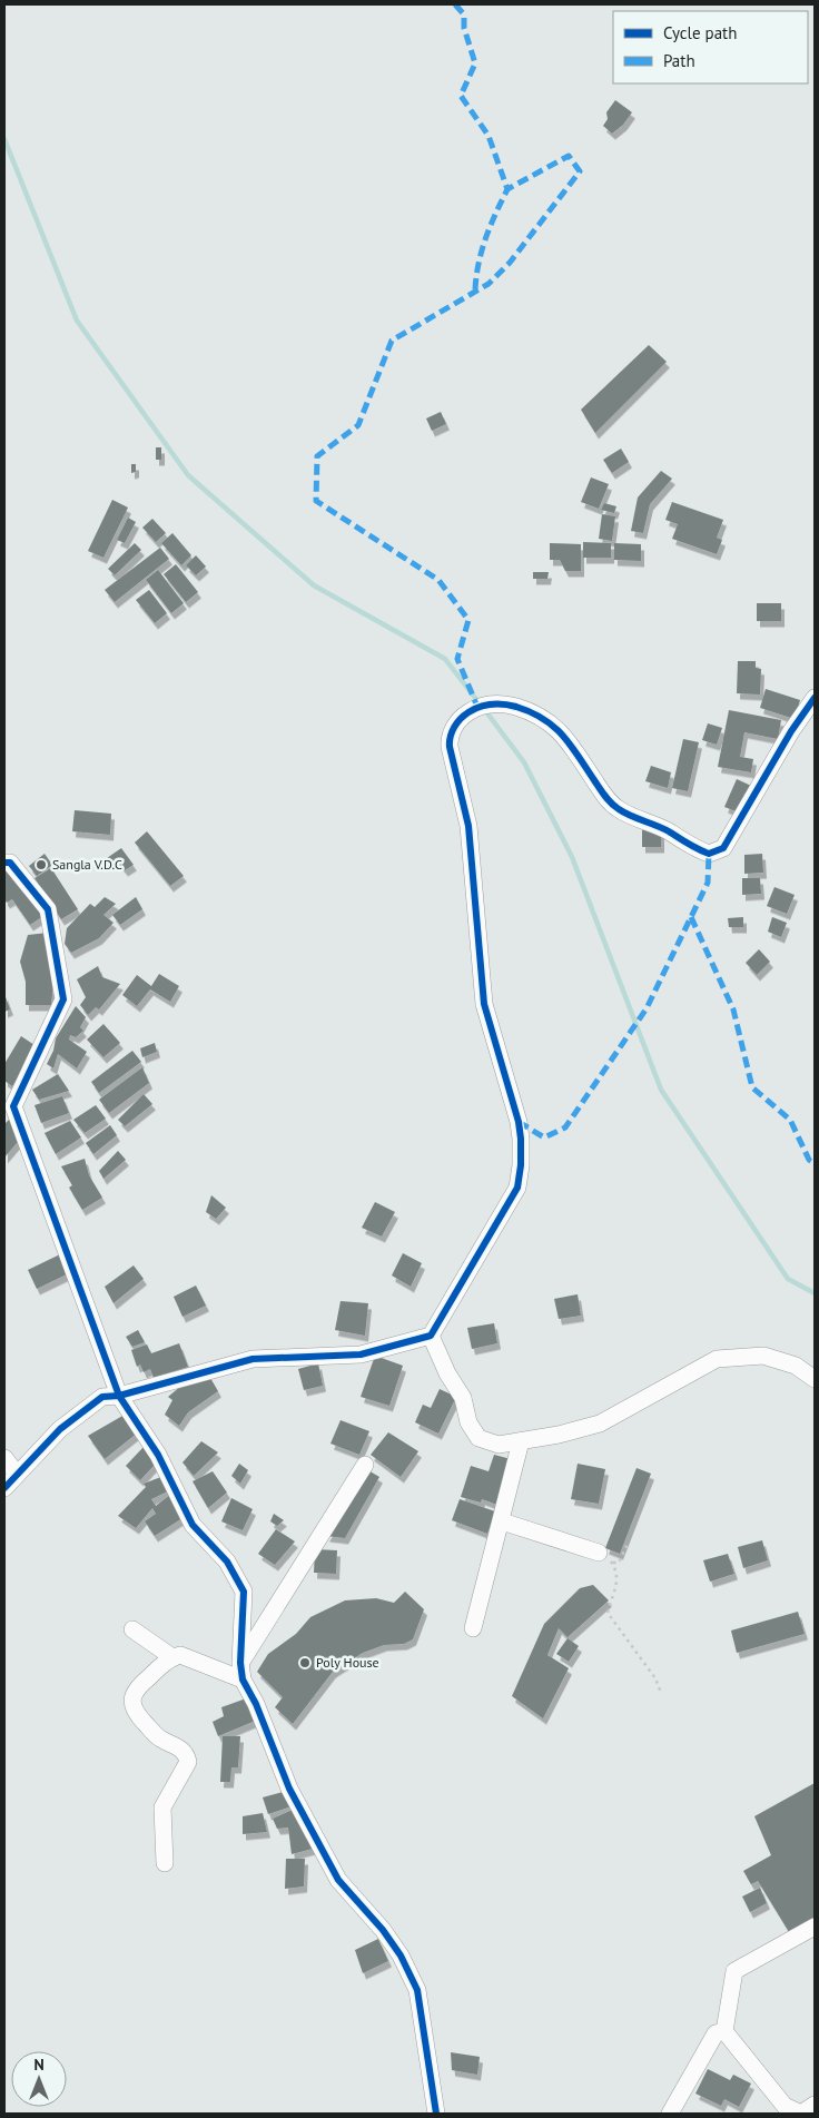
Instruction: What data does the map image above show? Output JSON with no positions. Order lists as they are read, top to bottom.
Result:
{
  "places": ["Sangla V.D.C", "Poly House"],
  "legend": ["Cycle path", "Path"],
  "north": "top"
}
